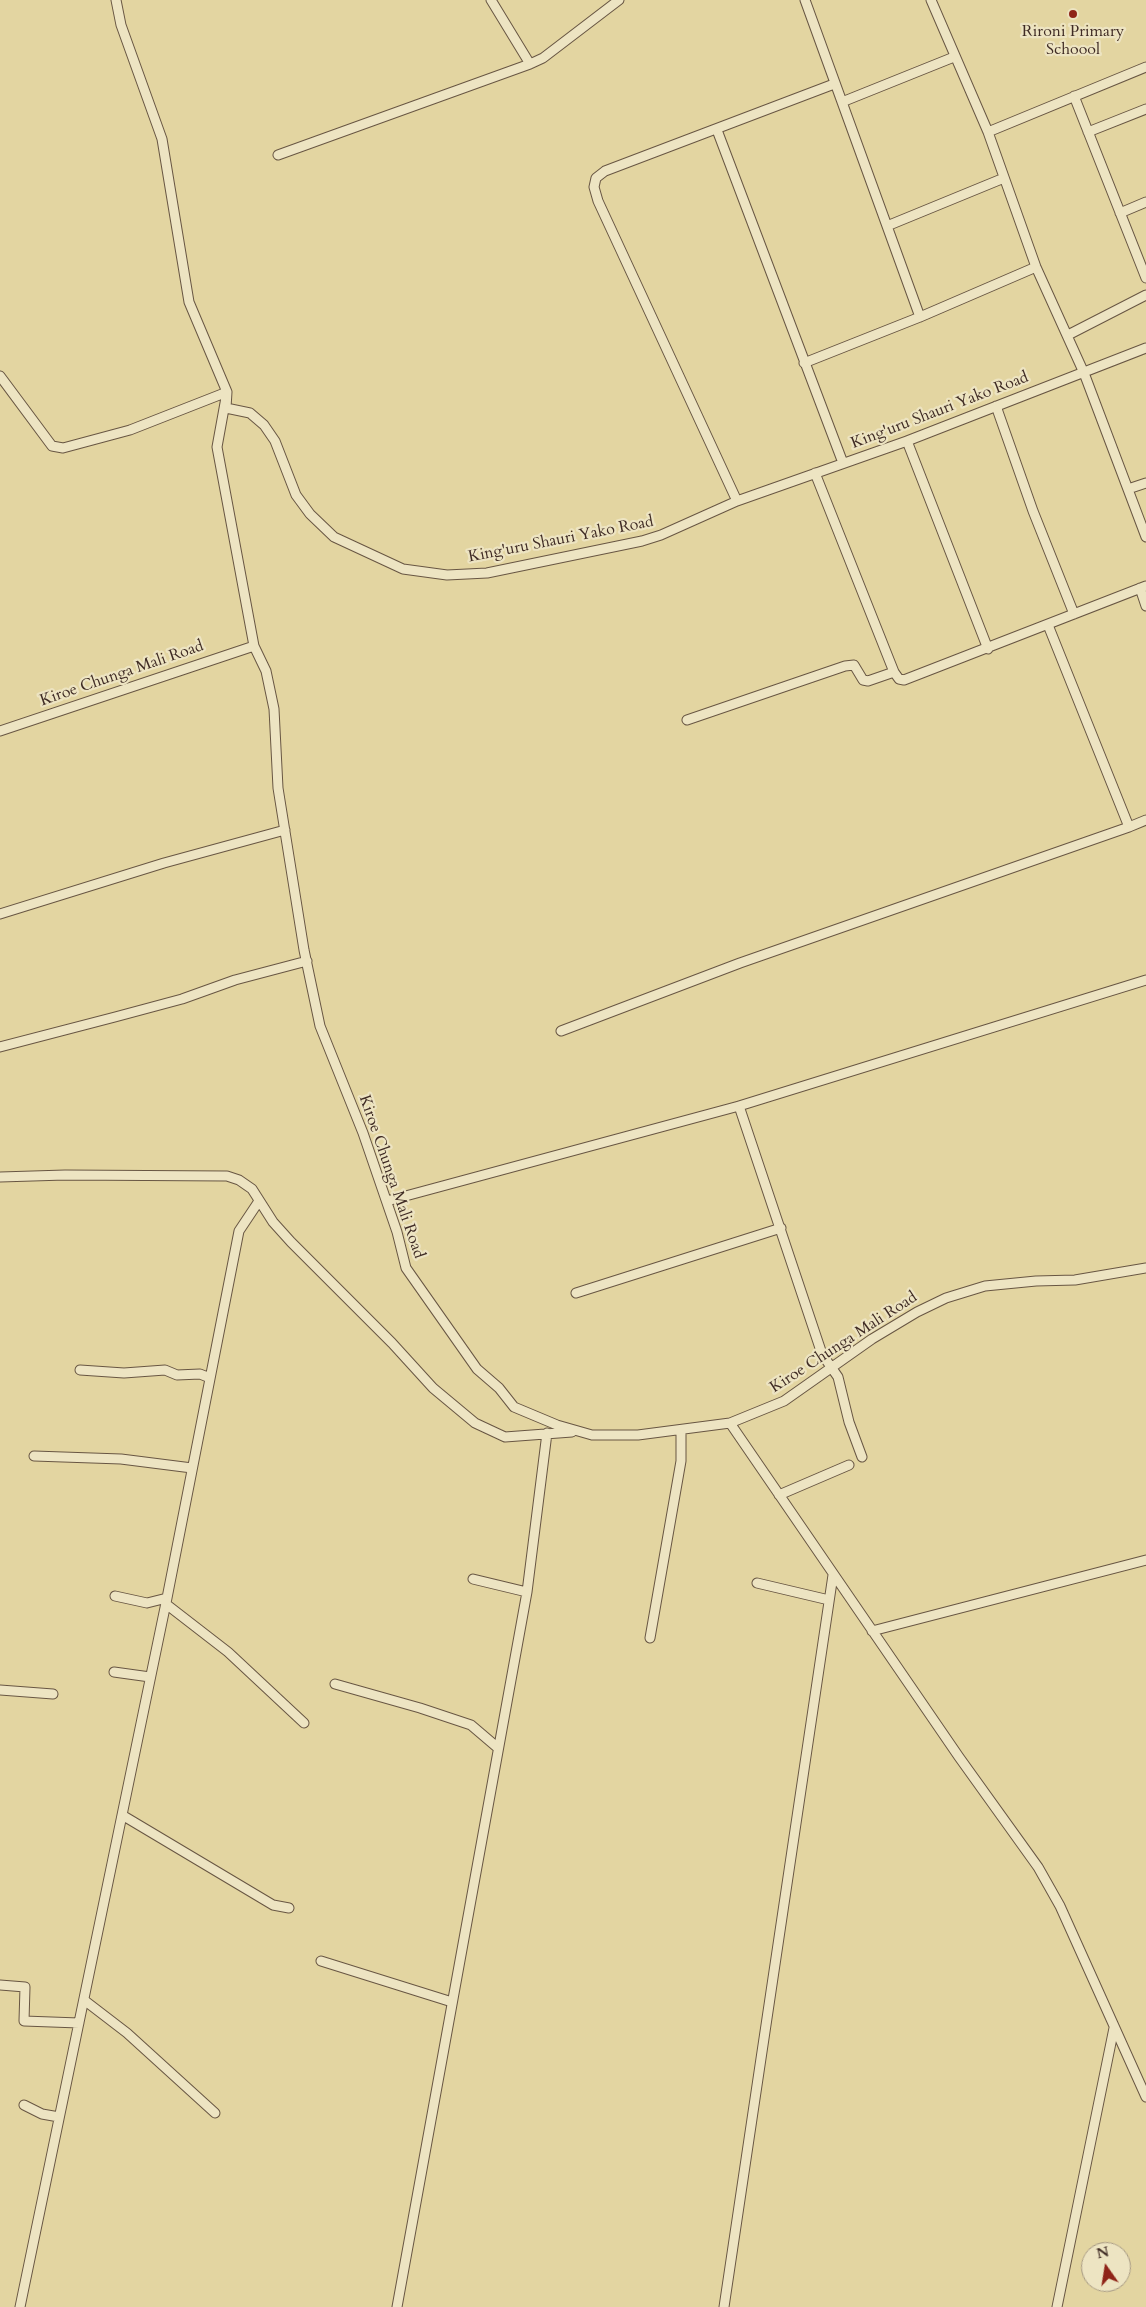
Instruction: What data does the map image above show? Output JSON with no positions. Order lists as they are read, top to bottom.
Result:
{
  "streets": {
    "street": ["King'uru Shauri Yako Road", "Kiroe Chunga Mali Road"]
  },
  "crossings": [
    ["King'uru Shauri Yako Road", "Kiroe Chunga Mali Road"]
  ],
  "places": ["Rironi Primary Schoool"],
  "north": "top"
}
